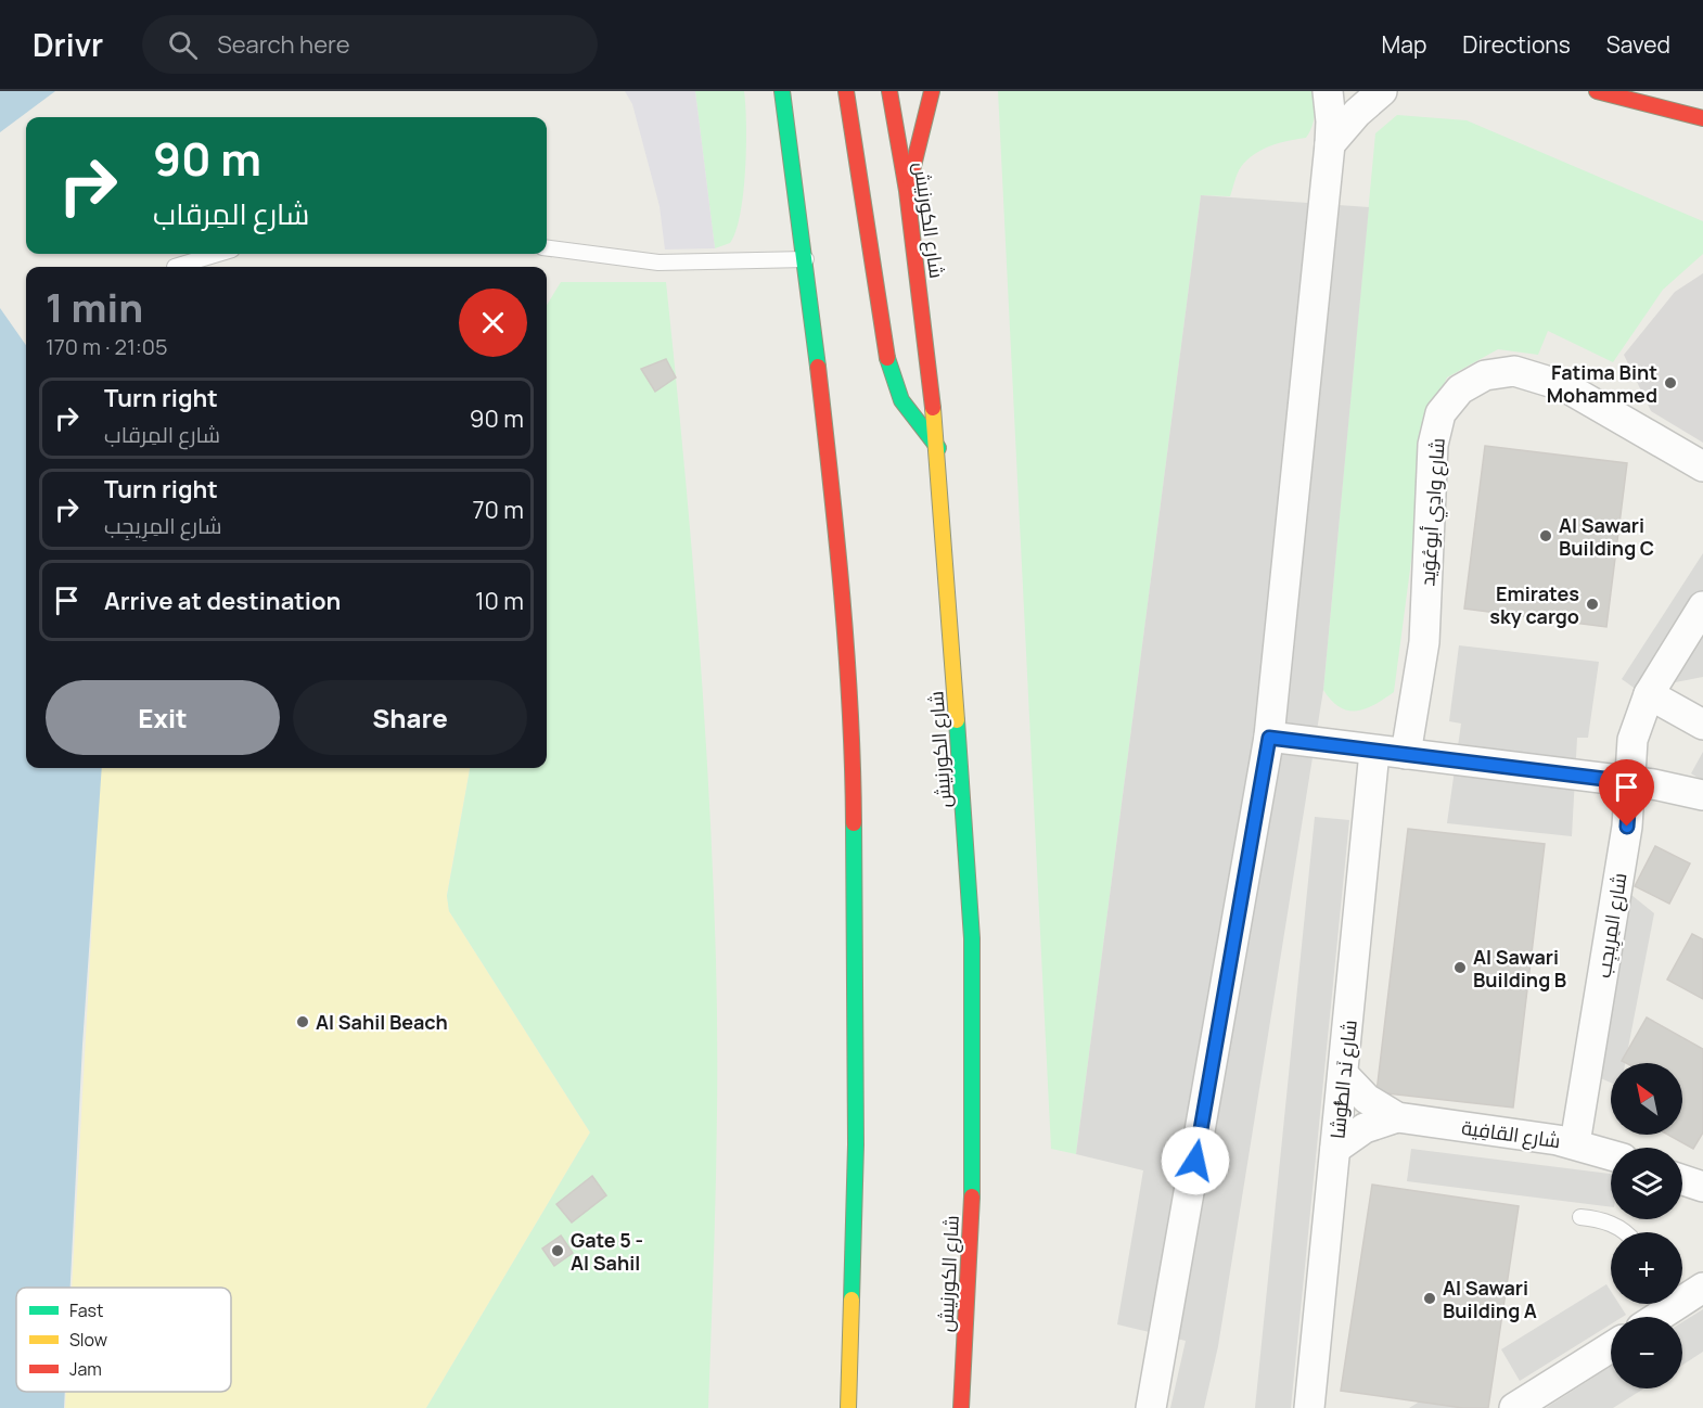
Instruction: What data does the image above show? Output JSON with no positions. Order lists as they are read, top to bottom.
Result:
{
  "streets": {
    "main road": ["شارع الكورنيش"],
    "street": [
      "شارع وادِي أبوعُوَيد",
      "شارع المِرِيجِب",
      "شارع نَد الطُّوشا",
      "شارع القافِية"
    ]
  },
  "crossings": [
    ["شارع المِرِيجِب", "شارع القافِية"],
    ["شارع نَد الطُّوشا", "شارع القافِية"]
  ],
  "places": [
    "Fatima Bint Mohammed",
    "Al Sawari Building C",
    "Emirates sky cargo",
    "Al Sawari Building B",
    "Al Sahil Beach",
    "Gate 5 - Al Sahil",
    "Al Sawari Building A"
  ],
  "legend": ["Fast", "Slow", "Jam"],
  "north": "top left",
  "page": {
    "header": "Drivr",
    "search": "Search here",
    "nav": ["Map", "Directions", "Saved"],
    "turn": ["90 m", "شارع المِرقاب"],
    "heading": ["1 min", "170 m · 21:05"],
    "list": [
      {
        "name": "Turn right",
        "note": "شارع المِرقاب",
        "value": "90 m"
      },
      {
        "name": "Turn right",
        "note": "شارع المِرِيجِب",
        "value": "70 m"
      },
      {
        "name": "Arrive at destination",
        "value": "10 m"
      }
    ],
    "buttons": ["Exit", "Share"],
    "map_buttons": ["+", "−"]
  }
}
